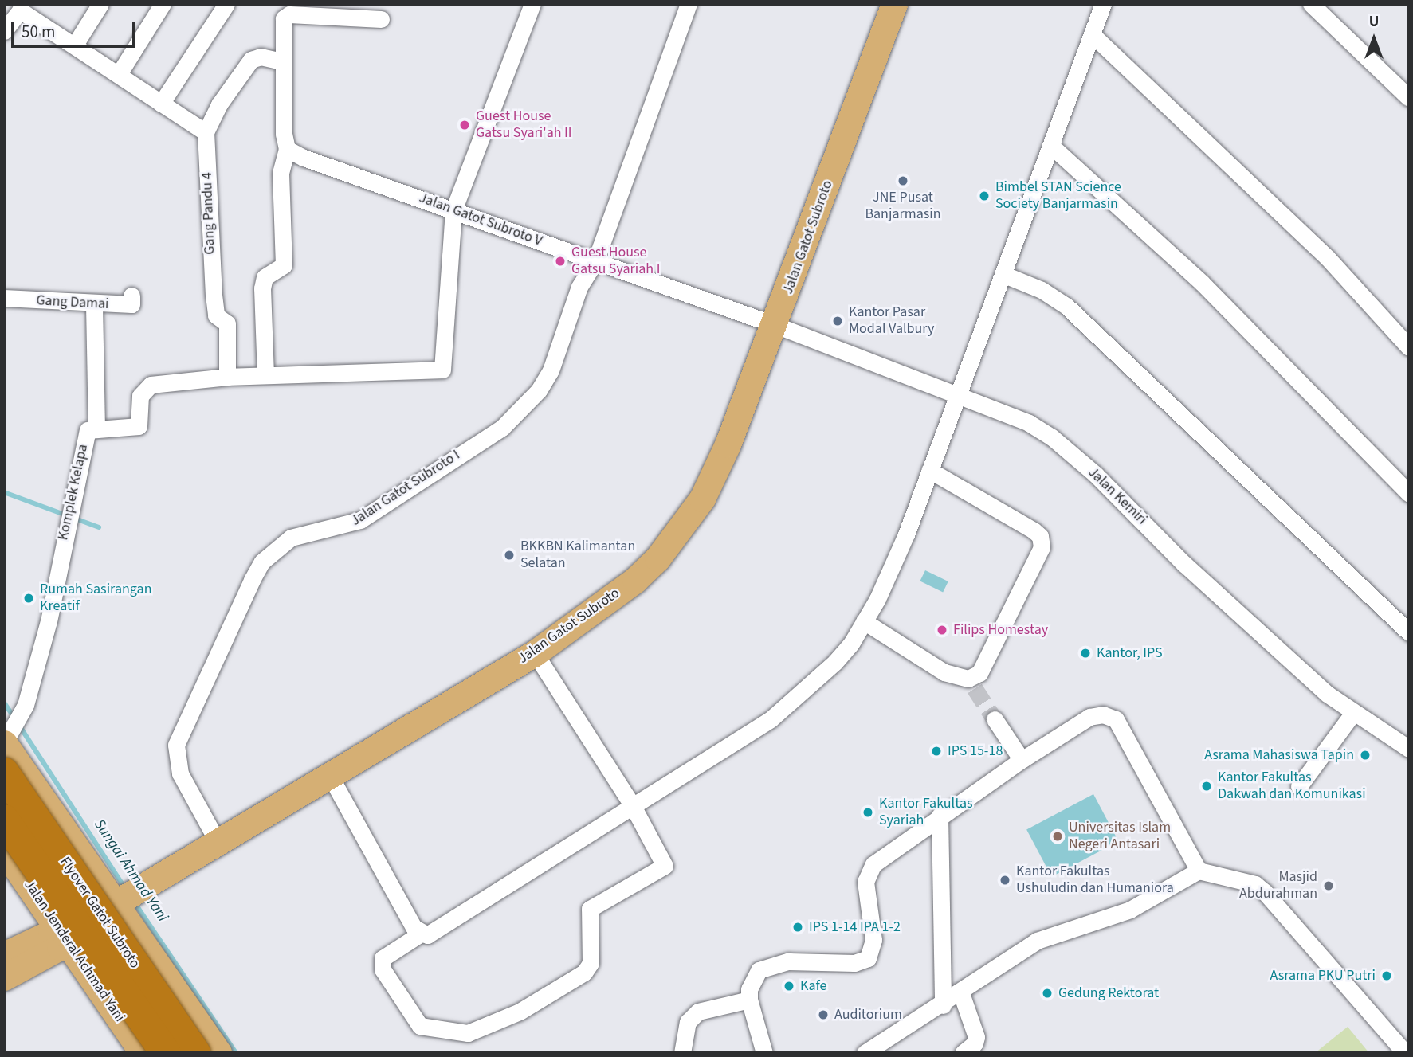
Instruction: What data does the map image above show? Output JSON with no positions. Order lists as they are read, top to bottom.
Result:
{
  "streets": {
    "highway": ["Flyover Gatot Subroto"],
    "main road": ["Jalan Gatot Subroto", "Jalan Jenderal Achmad Yani"],
    "street": [
      "Gang Pandu 4",
      "Jalan Gatot Subroto V",
      "Gang Damai",
      "Jalan Gatot Subroto I",
      "Komplek Kelapa",
      "Jalan Kemiri"
    ]
  },
  "crossings": [
    ["Gang Pandu 4", "Komplek Kelapa"],
    ["Jalan Gatot Subroto V", "Jalan Gatot Subroto"],
    ["Jalan Gatot Subroto V", "Jalan Gatot Subroto I"],
    ["Jalan Gatot Subroto V", "Jalan Kemiri"],
    ["Jalan Gatot Subroto", "Jalan Gatot Subroto I"],
    ["Jalan Gatot Subroto", "Jalan Kemiri"],
    ["Jalan Gatot Subroto", "Jalan Jenderal Achmad Yani"]
  ],
  "water": ["Sungai Ahmad Yani"],
  "places": [
    "Guest House Gatsu Syari'ah II",
    "JNE Pusat Banjarmasin",
    "Bimbel STAN Science Society Banjarmasin",
    "Guest House Gatsu Syariah I",
    "Kantor Pasar Modal Valbury",
    "BKKBN Kalimantan Selatan",
    "Rumah Sasirangan Kreatif",
    "Filips Homestay",
    "Kantor, IPS",
    "IPS 15-18",
    "Asrama Mahasiswa Tapin",
    "Kantor Fakultas Dakwah dan Komunikasi",
    "Kantor Fakultas Syariah",
    "Universitas Islam Negeri Antasari",
    "Kantor Fakultas Ushuludin dan Humaniora",
    "Masjid Abdurahman",
    "IPS 1-14 IPA 1-2",
    "Asrama PKU Putri",
    "Kafe",
    "Gedung Rektorat",
    "Auditorium"
  ],
  "scale_bar": "50 m",
  "north": "top"
}
